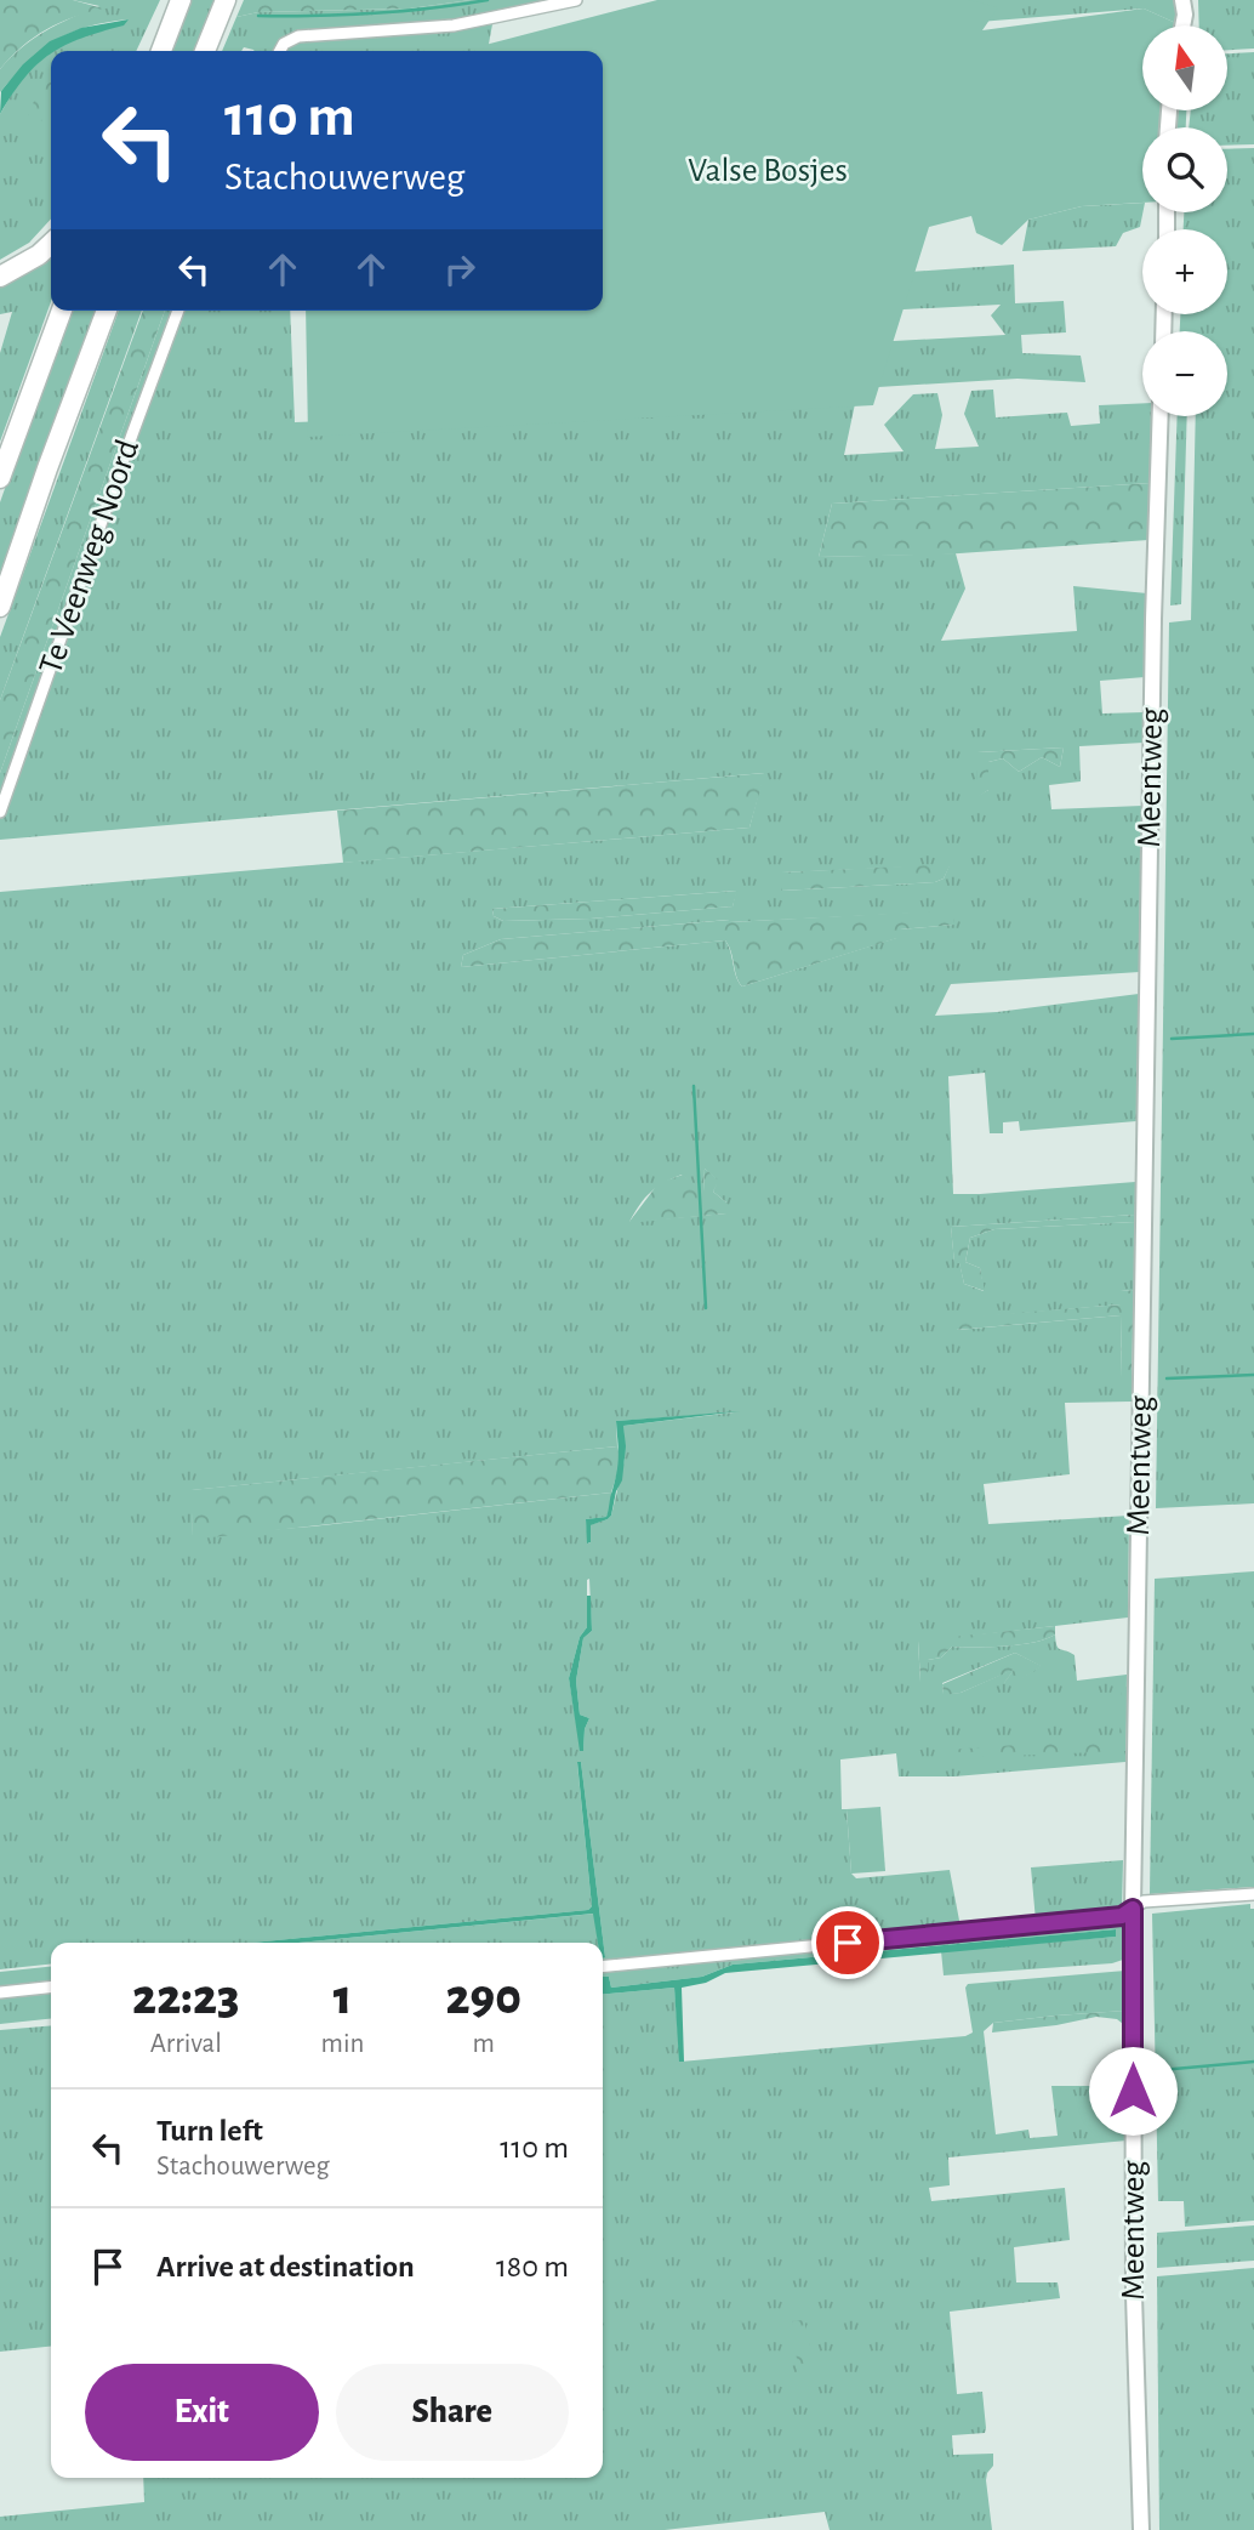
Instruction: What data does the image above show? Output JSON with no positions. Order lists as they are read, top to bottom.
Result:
{
  "streets": {
    "street": ["Te Veenweg Noord", "Meentweg"]
  },
  "parks": ["Valse Bosjes"],
  "north": "top",
  "page": {
    "map_buttons": ["+", "−"],
    "turn": ["110 m", "Stachouwerweg"],
    "eta": [
      "22:23",
      "Arrival",
      "1",
      "min",
      "290",
      "m"
    ],
    "list": [
      {
        "name": "Turn left",
        "note": "Stachouwerweg",
        "value": "110 m"
      },
      {
        "name": "Arrive at destination",
        "value": "180 m"
      }
    ],
    "buttons": ["Exit", "Share"]
  }
}
